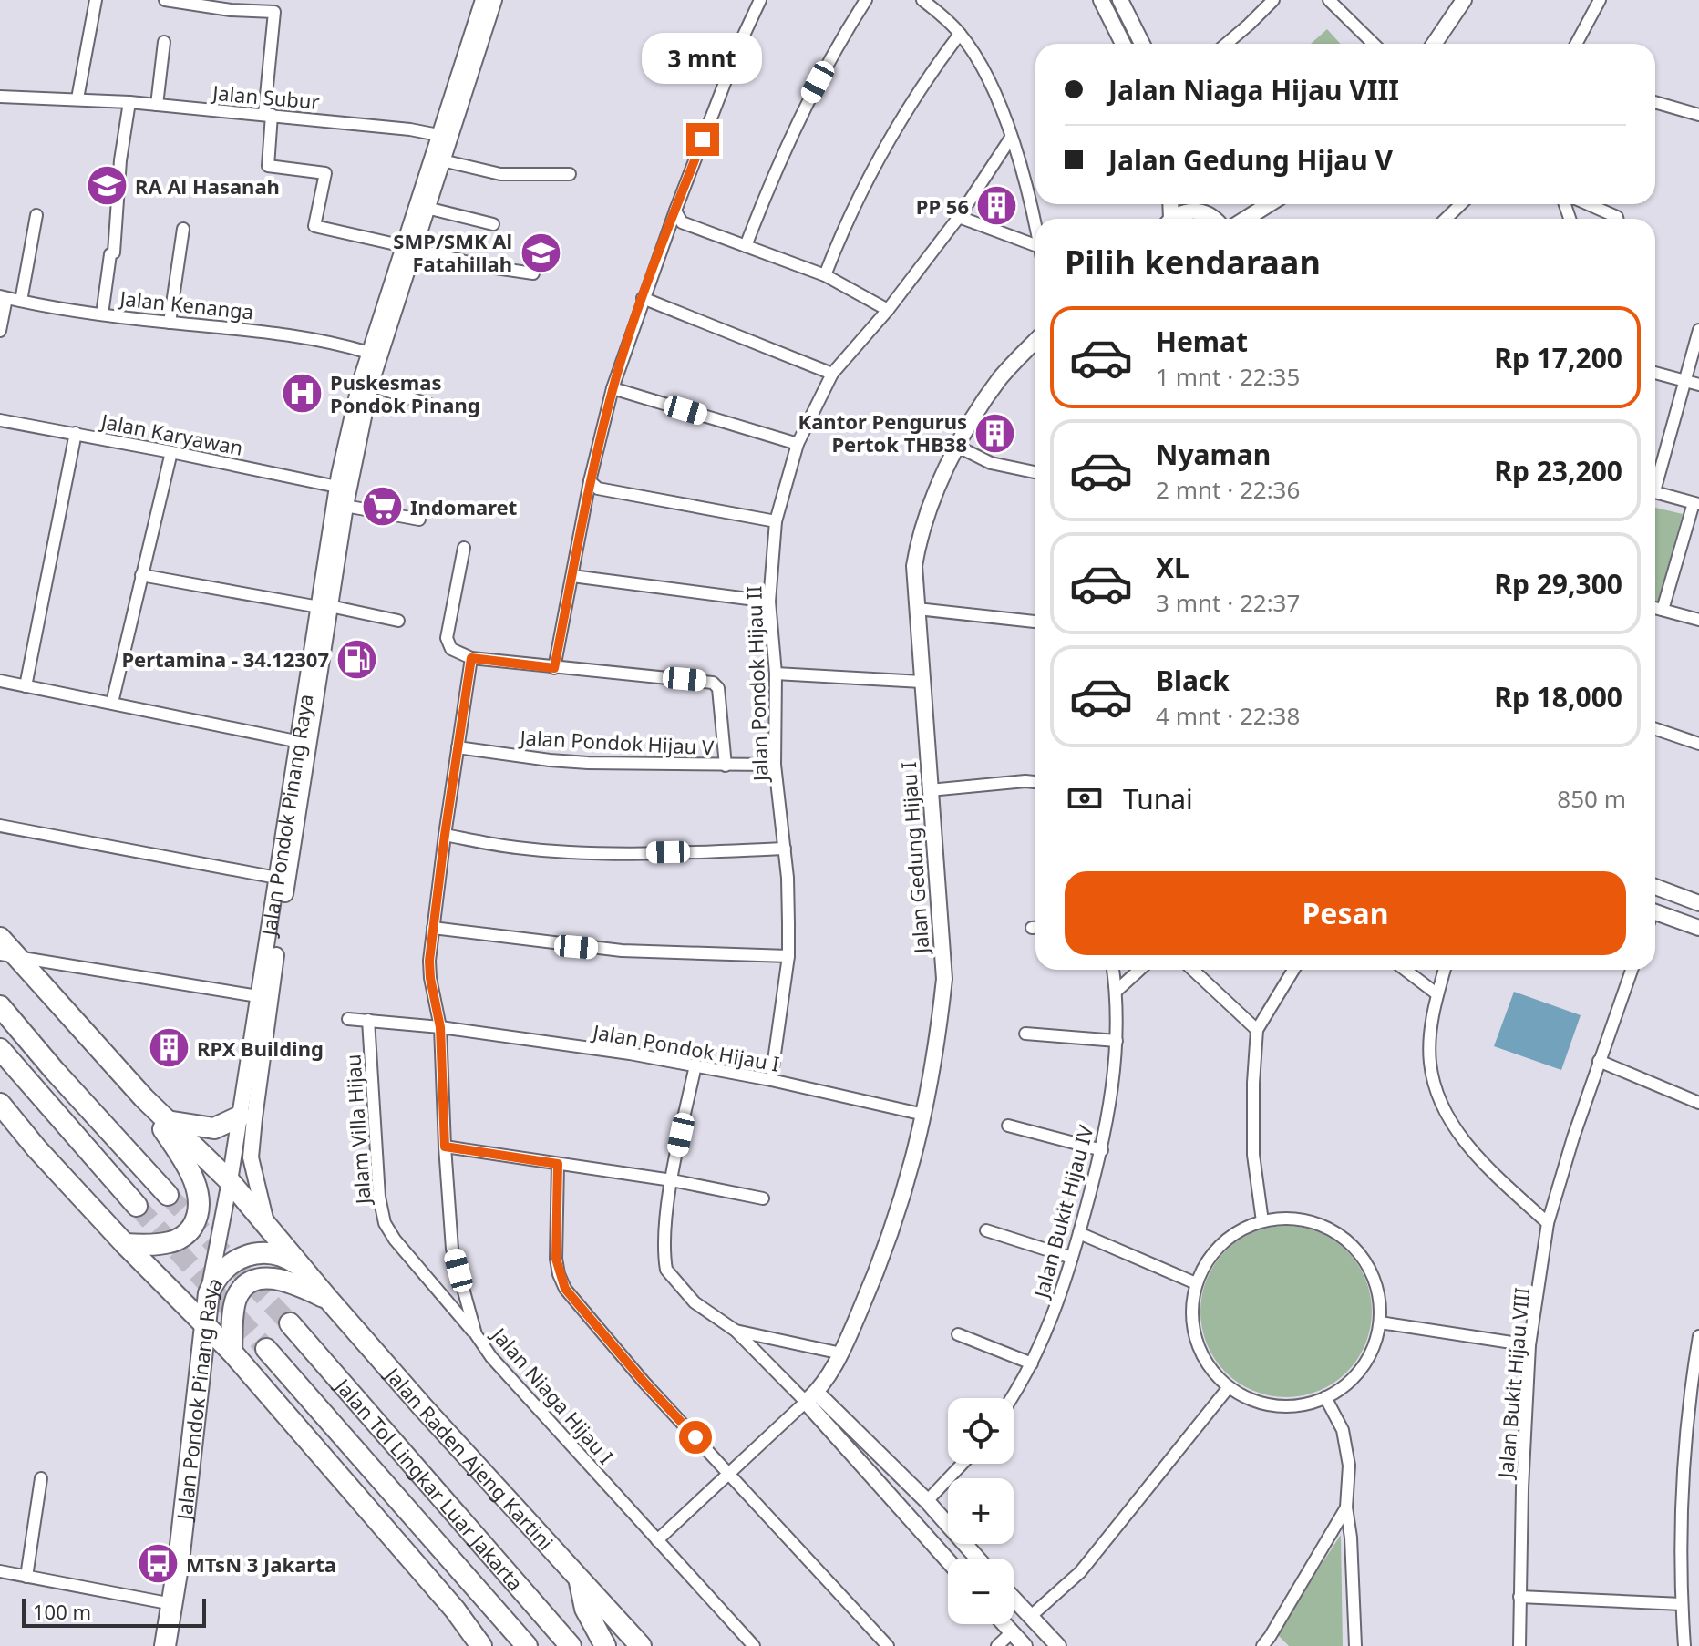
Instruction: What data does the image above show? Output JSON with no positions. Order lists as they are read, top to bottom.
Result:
{
  "streets": {
    "highway": ["Jalan Pondok Pinang Raya", "Jalan Raden Ajeng Kartini", "Jalan Tol Lingkar Luar Jakarta"],
    "main road": ["Jalan Gedung Hijau I"],
    "street": [
      "Jalan Subur",
      "Jalan Kenanga",
      "Jalan Karyawan",
      "Jalan Pondok Hijau II",
      "Jalan Pondok Hijau V",
      "Jalan Pondok Hijau I",
      "Jalam Villa Hijau",
      "Jalan Bukit Hijau IV",
      "Jalan Bukit Hijau VIII",
      "Jalan Niaga Hijau I"
    ]
  },
  "crossings": [
    ["Jalan Subur", "Jalan Pondok Pinang Raya"],
    ["Jalan Kenanga", "Jalan Pondok Pinang Raya"],
    ["Jalan Karyawan", "Jalan Pondok Pinang Raya"],
    ["Jalan Pondok Hijau II", "Jalan Pondok Hijau V"],
    ["Jalan Pondok Hijau II", "Jalan Pondok Hijau I"],
    ["Jalan Pondok Hijau V", "Jalan Niaga Hijau I"],
    ["Jalan Pondok Pinang Raya", "Jalan Raden Ajeng Kartini"],
    ["Jalan Gedung Hijau I", "Jalan Pondok Hijau I"],
    ["Jalan Pondok Hijau I", "Jalan Niaga Hijau I"],
    ["Jalam Villa Hijau", "Jalan Niaga Hijau I"]
  ],
  "places": {
    "school or university": ["RA Al Hasanah", "SMP/SMK Al Fatahillah"],
    "building": ["PP 56", "Kantor Pengurus Pertok THB38", "RPX Building"],
    "hospital": ["Puskesmas Pondok Pinang"],
    "supermarket": ["Indomaret"],
    "fuel station": ["Pertamina - 34.12307"],
    "bus stop": ["MTsN 3 Jakarta"]
  },
  "scale_bar": "100 m",
  "page": {
    "bubble": "3 mnt",
    "banner": ["Jalan Niaga Hijau VIII", "Jalan Gedung Hijau V"],
    "heading": "Pilih kendaraan",
    "list": [
      {
        "name": "Hemat",
        "note": "1 mnt · 22:35",
        "value": "Rp 17,200"
      },
      {
        "name": "Nyaman",
        "note": "2 mnt · 22:36",
        "value": "Rp 23,200"
      },
      {
        "name": "XL",
        "note": "3 mnt · 22:37",
        "value": "Rp 29,300"
      },
      {
        "name": "Black",
        "note": "4 mnt · 22:38",
        "value": "Rp 18,000"
      }
    ],
    "pay": ["Tunai", "850 m"],
    "buttons": "Pesan",
    "map_buttons": ["+", "−"],
    "scale": "100 m"
  }
}
